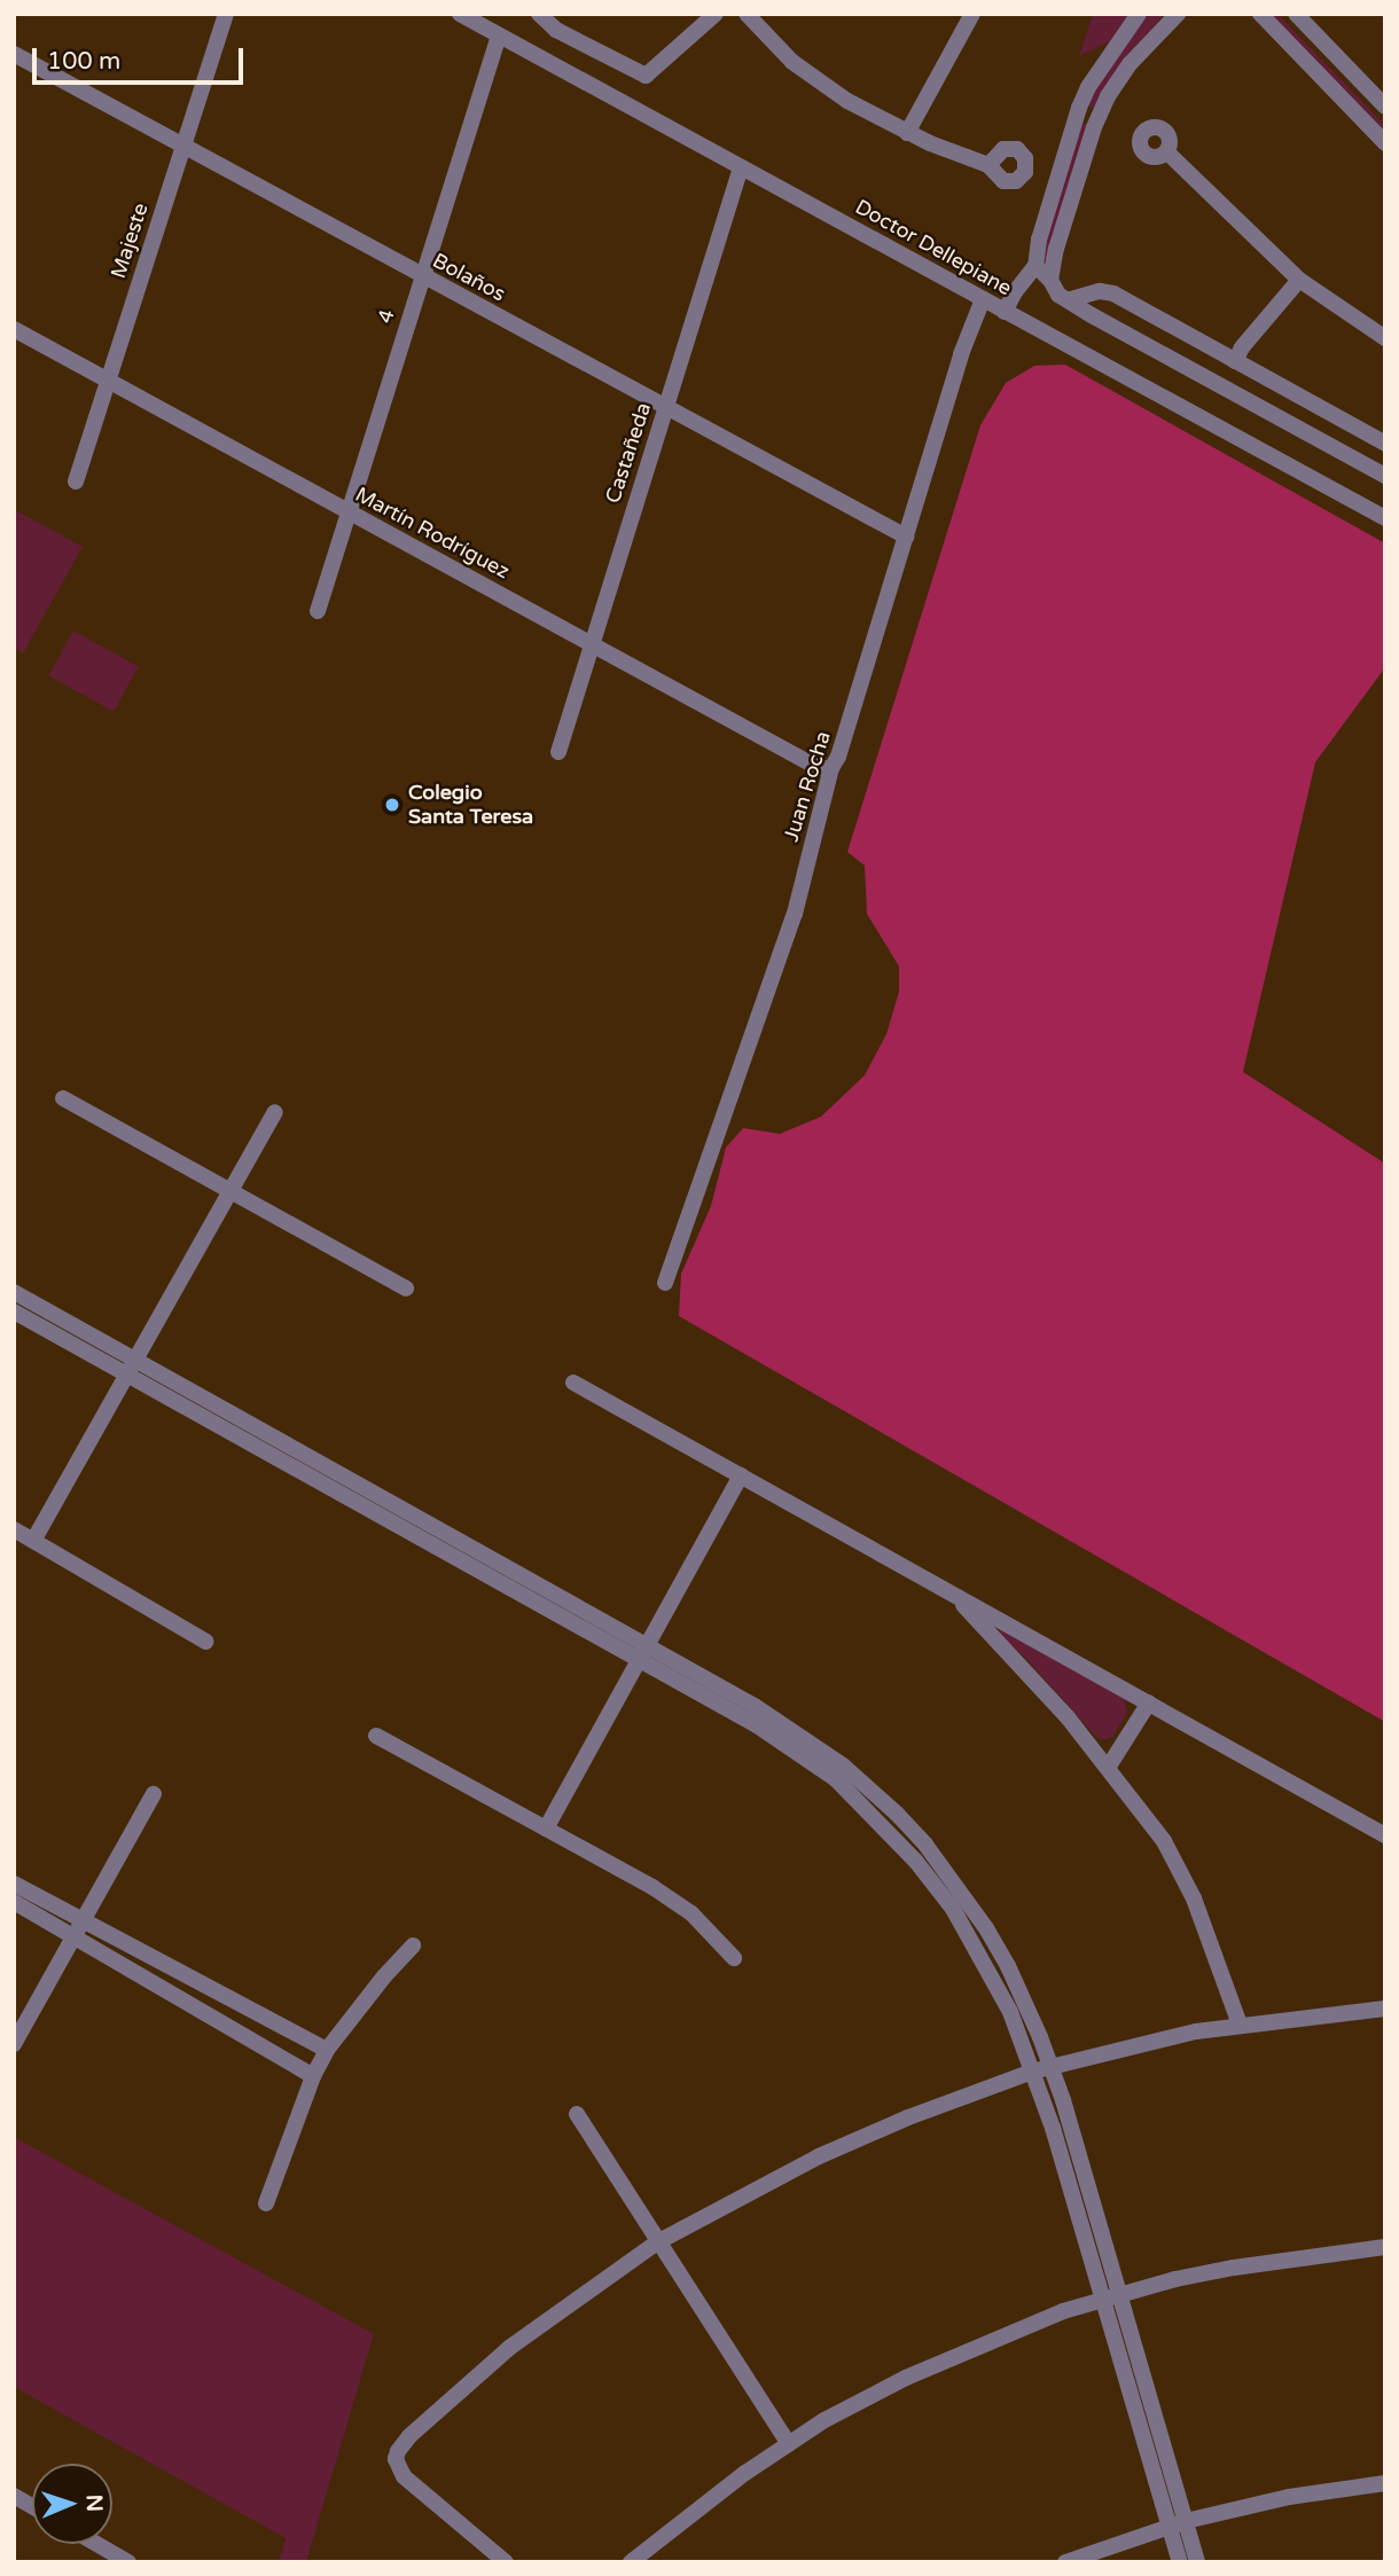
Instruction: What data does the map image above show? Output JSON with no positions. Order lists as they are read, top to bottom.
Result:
{
  "streets": {
    "street": [
      "Majeste",
      "Doctor Dellepiane",
      "Bolaños",
      "4",
      "Castañeda",
      "Martín Rodríguez",
      "Juan Rocha"
    ]
  },
  "crossings": [
    ["Majeste", "Bolaños"],
    ["Majeste", "Martín Rodríguez"],
    ["Doctor Dellepiane", "4"],
    ["Doctor Dellepiane", "Castañeda"],
    ["Doctor Dellepiane", "Juan Rocha"],
    ["Bolaños", "4"],
    ["Bolaños", "Castañeda"],
    ["Bolaños", "Juan Rocha"],
    ["4", "Martín Rodríguez"],
    ["Castañeda", "Martín Rodríguez"],
    ["Martín Rodríguez", "Juan Rocha"]
  ],
  "places": ["Colegio Santa Teresa"],
  "scale_bar": "100 m",
  "north": "right"
}
